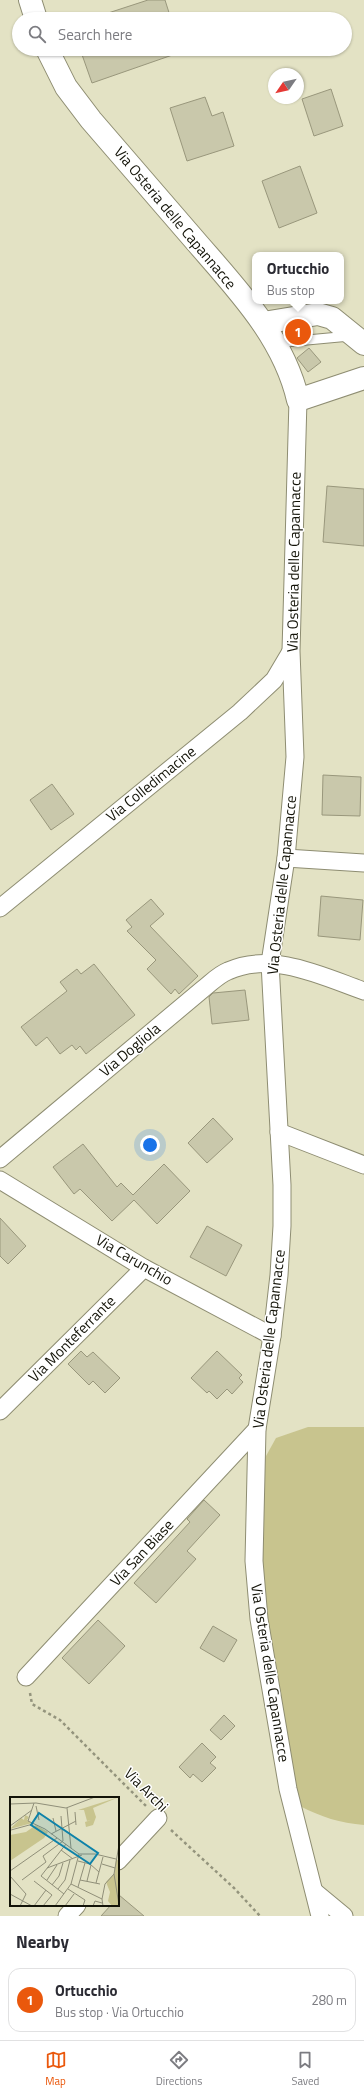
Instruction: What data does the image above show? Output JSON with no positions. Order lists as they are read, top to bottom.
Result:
{
  "streets": {
    "street": [
      "Via Osteria delle Capannacce",
      "Via Colledimacine",
      "Via Dogliola",
      "Via Carunchio",
      "Via Monteferrante",
      "Via San Biase"
    ],
    "path": ["Via Archi"]
  },
  "crossings": [
    ["Via Osteria delle Capannacce", "Via Colledimacine"],
    ["Via Osteria delle Capannacce", "Via Dogliola"],
    ["Via Osteria delle Capannacce", "Via Carunchio"],
    ["Via Osteria delle Capannacce", "Via San Biase"],
    ["Via Carunchio", "Via Monteferrante"],
    ["Via San Biase", "Via Archi"]
  ],
  "north": "bottom left",
  "page": {
    "search": "Search here",
    "popup": ["Ortucchio", "Bus stop"],
    "pins": "1",
    "heading": "Nearby",
    "list": [
      {
        "mark": "1",
        "name": "Ortucchio",
        "note": "Bus stop · Via Ortucchio",
        "value": "280 m"
      }
    ],
    "nav": ["Map", "Directions", "Saved"]
  }
}
